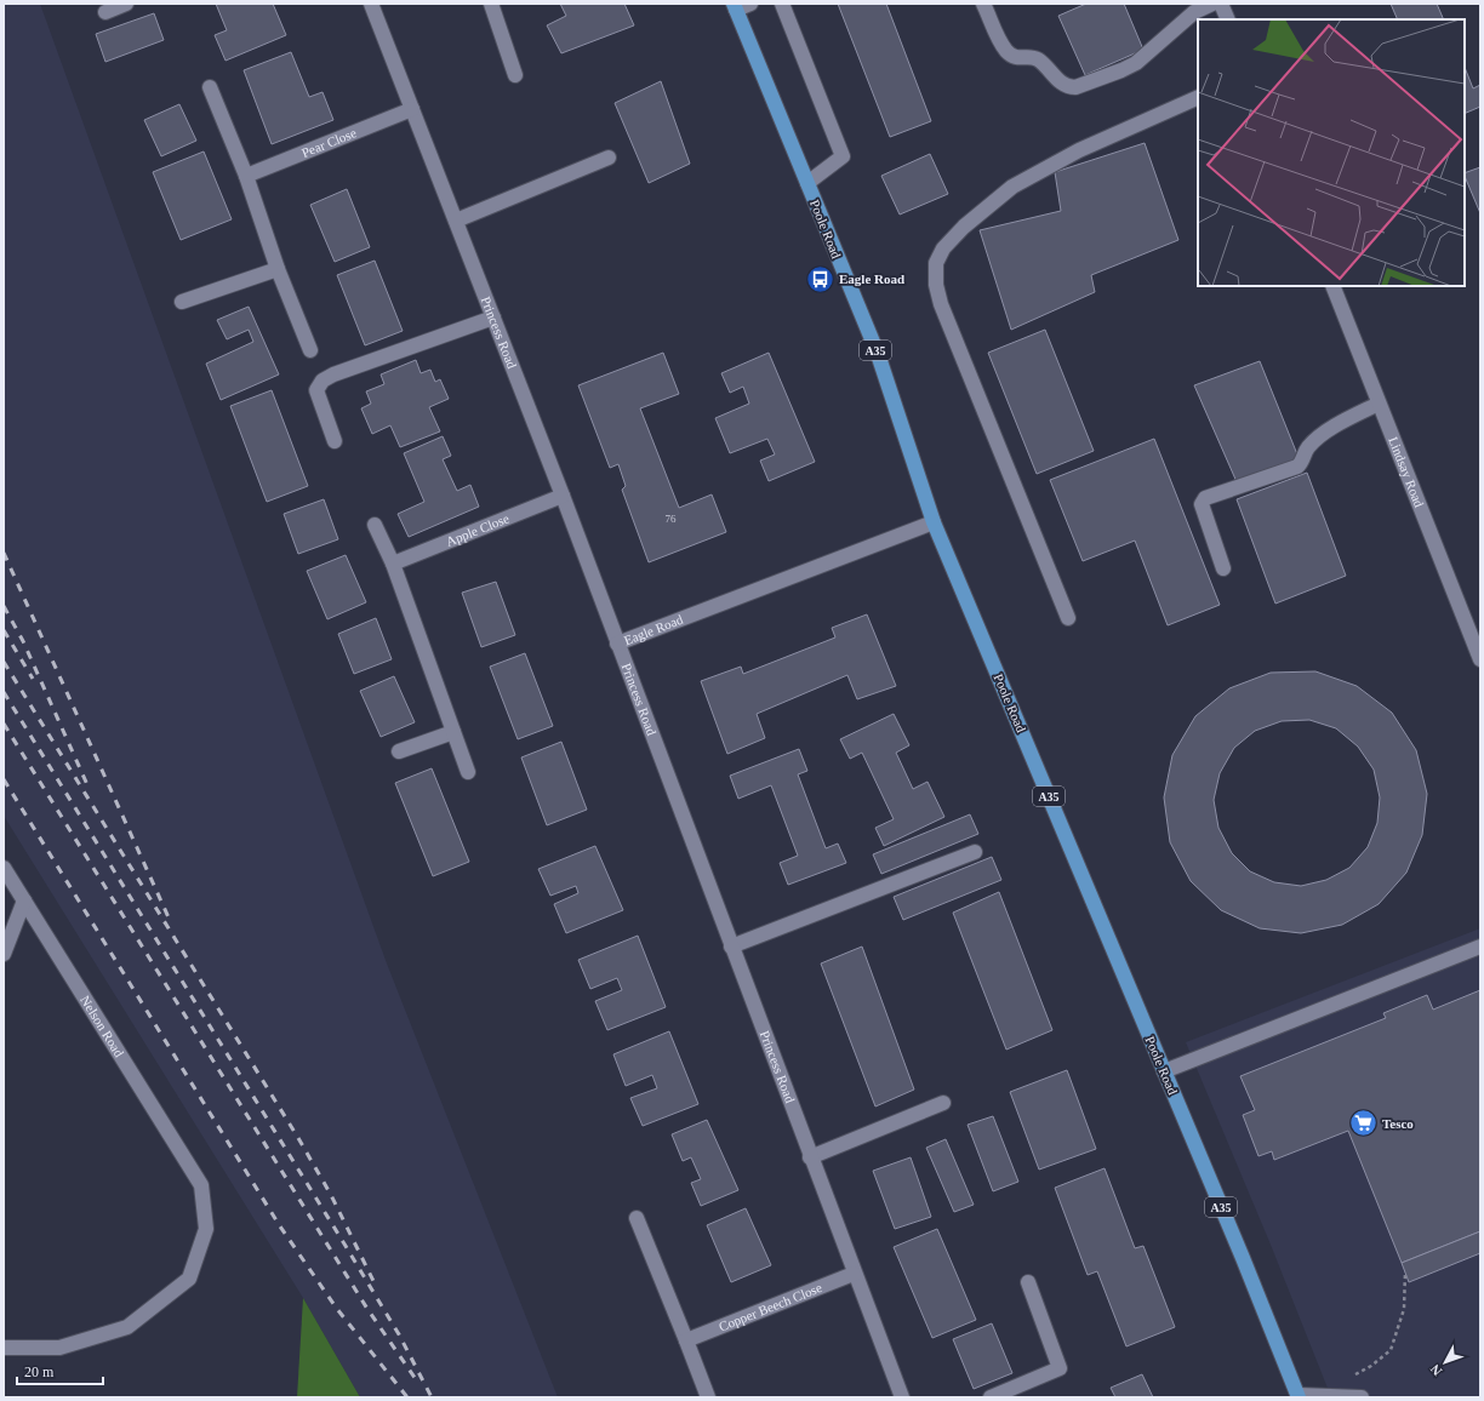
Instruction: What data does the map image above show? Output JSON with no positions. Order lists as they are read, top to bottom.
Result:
{
  "streets": {
    "highway": ["Poole Road", "A35"],
    "street": [
      "Pear Close",
      "Princess Road",
      "Lindsay Road",
      "Apple Close",
      "Eagle Road",
      "Nelson Road",
      "Copper Beech Close"
    ]
  },
  "crossings": [
    ["Pear Close", "Princess Road"],
    ["Poole Road", "Eagle Road"],
    ["Princess Road", "Apple Close"],
    ["Princess Road", "Eagle Road"],
    ["Princess Road", "Copper Beech Close"]
  ],
  "places": {
    "bus stop": ["Eagle Road"],
    "supermarket": ["Tesco"]
  },
  "house_numbers": ["76"],
  "scale_bar": "20 m",
  "north": "bottom left"
}
